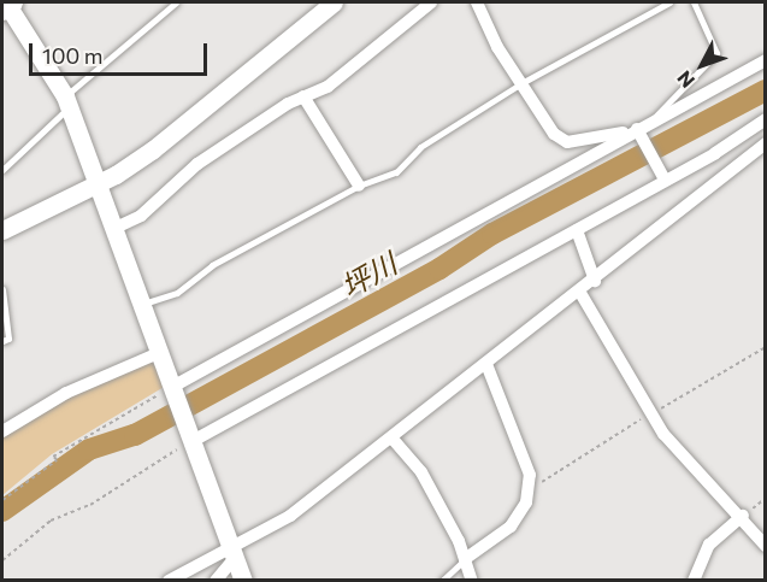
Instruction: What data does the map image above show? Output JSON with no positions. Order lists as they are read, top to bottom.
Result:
{
  "water": ["坪川"],
  "scale_bar": "100 m",
  "north": "bottom left"
}
